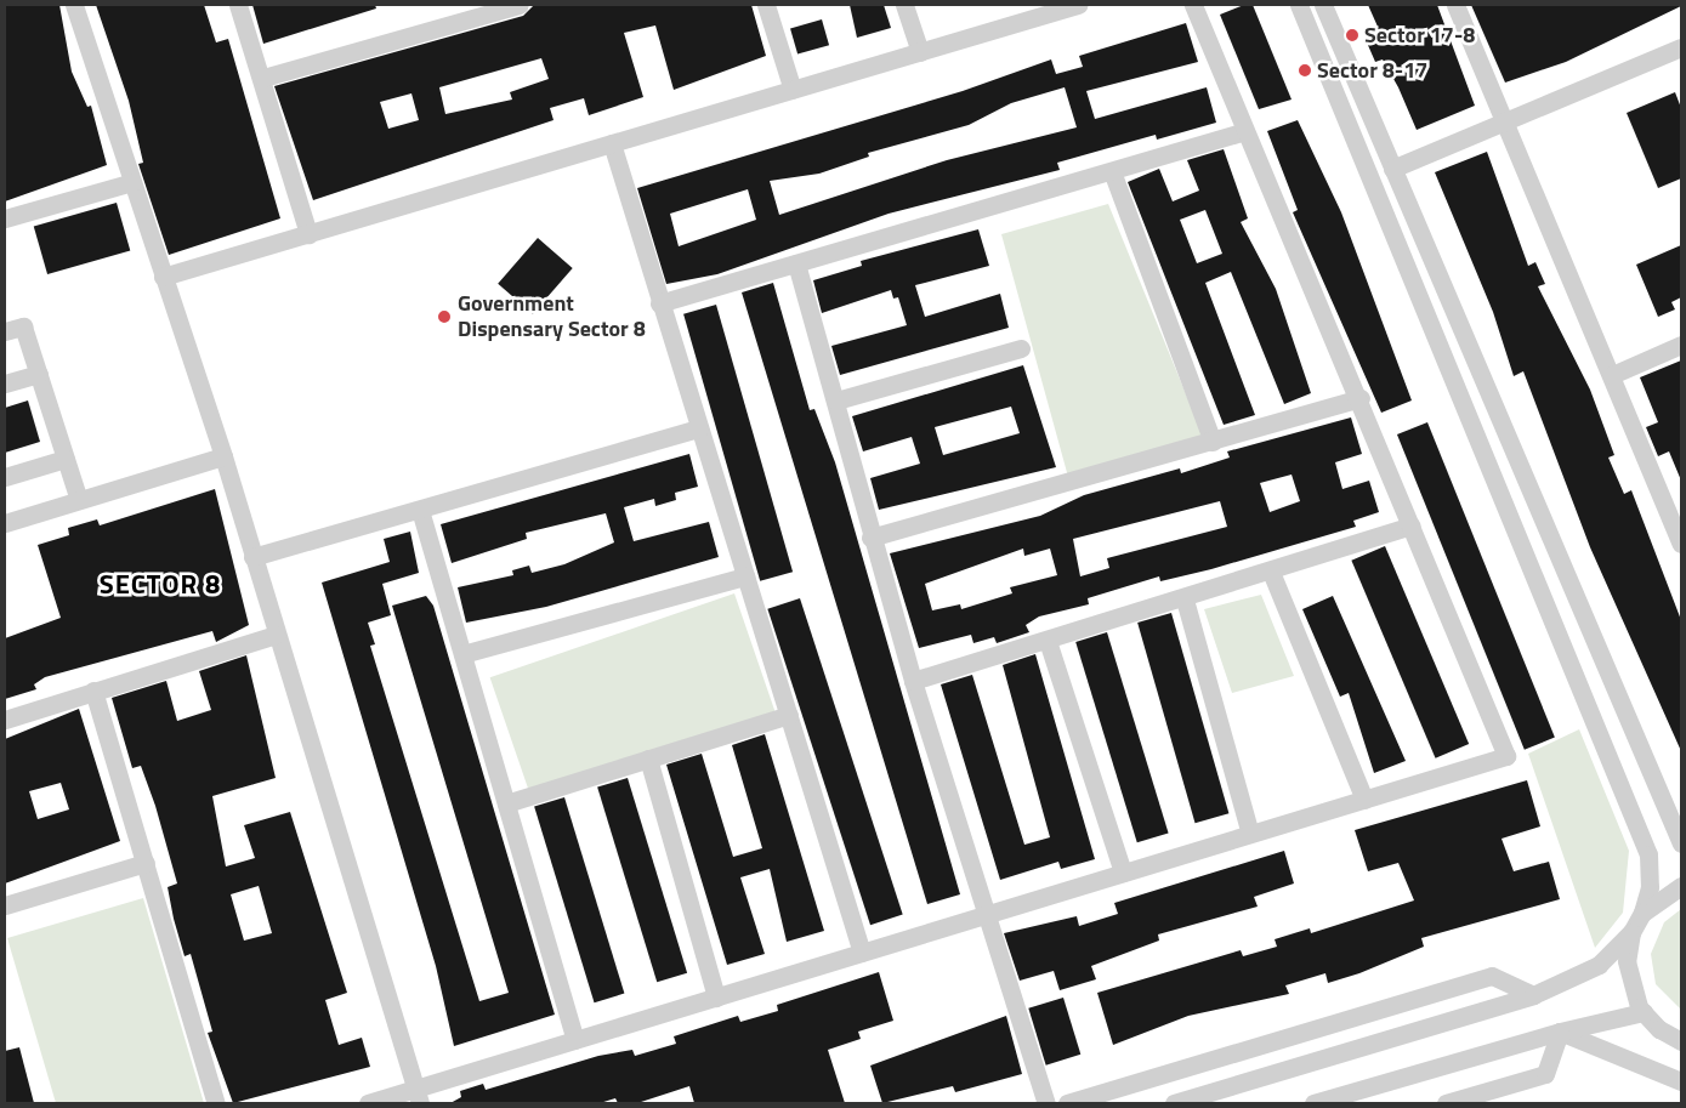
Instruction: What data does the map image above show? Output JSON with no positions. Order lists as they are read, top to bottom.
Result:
{
  "districts": ["SECTOR 8"],
  "places": ["Sector 17-8", "Sector 8-17", "Government Dispensary Sector 8"]
}
